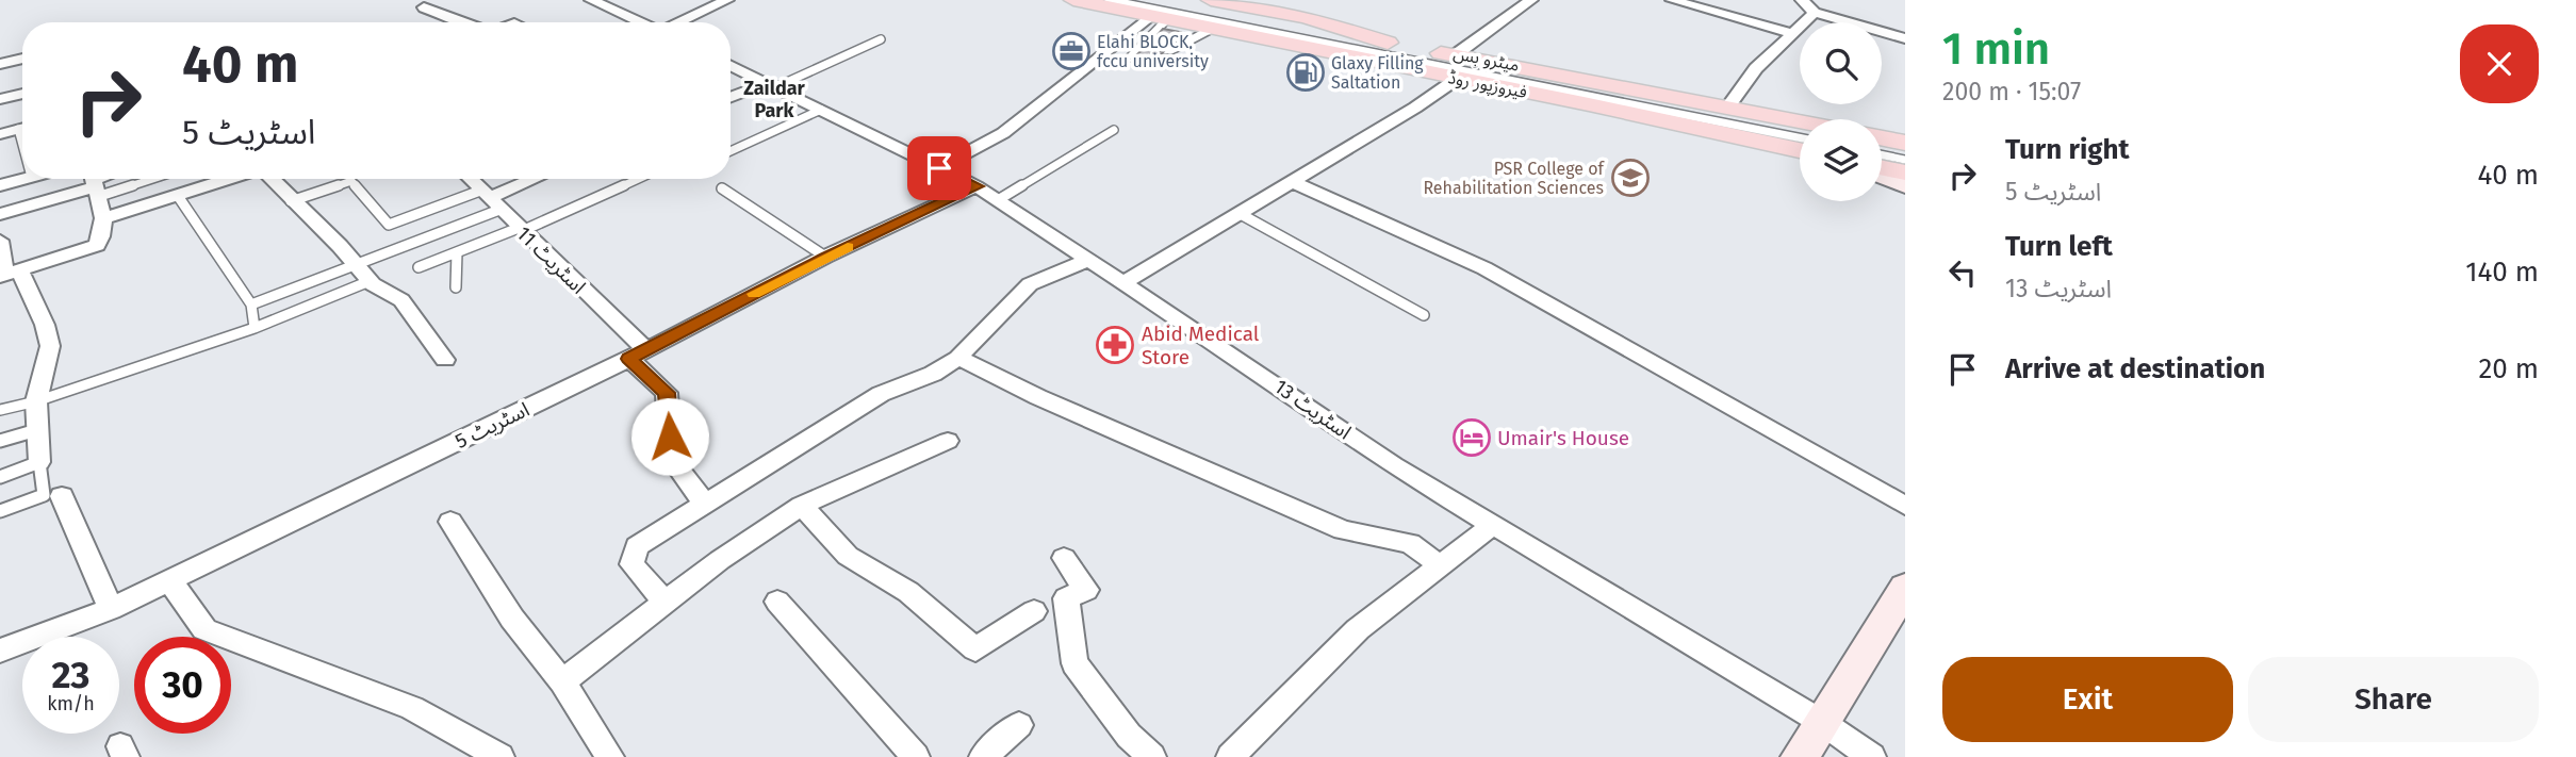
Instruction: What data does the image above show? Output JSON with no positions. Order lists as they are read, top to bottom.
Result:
{
  "streets": {
    "main road": ["فیروزپور روڈ"],
    "street": ["اسٹریٹ 11", "اسٹریٹ 13", "اسٹریٹ 5"],
    "lane": ["میٹرو بس"]
  },
  "crossings": [
    ["اسٹریٹ 11", "اسٹریٹ 5"],
    ["اسٹریٹ 13", "اسٹریٹ 5"]
  ],
  "districts": ["Zaildar Park"],
  "places": {
    "office": ["Elahi BLOCK, fccu university"],
    "fuel station": ["Glaxy Filling Saltation"],
    "school or university": ["PSR College of Rehabilitation Sciences"],
    "pharmacy": ["Abid Medical Store"],
    "hotel": ["Umair's House"]
  },
  "page": {
    "heading": ["1 min", "200 m · 15:07"],
    "turn": ["40 m", "اسٹریٹ 5"],
    "list": [
      {
        "name": "Turn right",
        "note": "اسٹریٹ 5",
        "value": "40 m"
      },
      {
        "name": "Turn left",
        "note": "اسٹریٹ 13",
        "value": "140 m"
      },
      {
        "name": "Arrive at destination",
        "value": "20 m"
      }
    ],
    "speed": "23 km/h",
    "limit": "30",
    "buttons": ["Exit", "Share"]
  }
}
